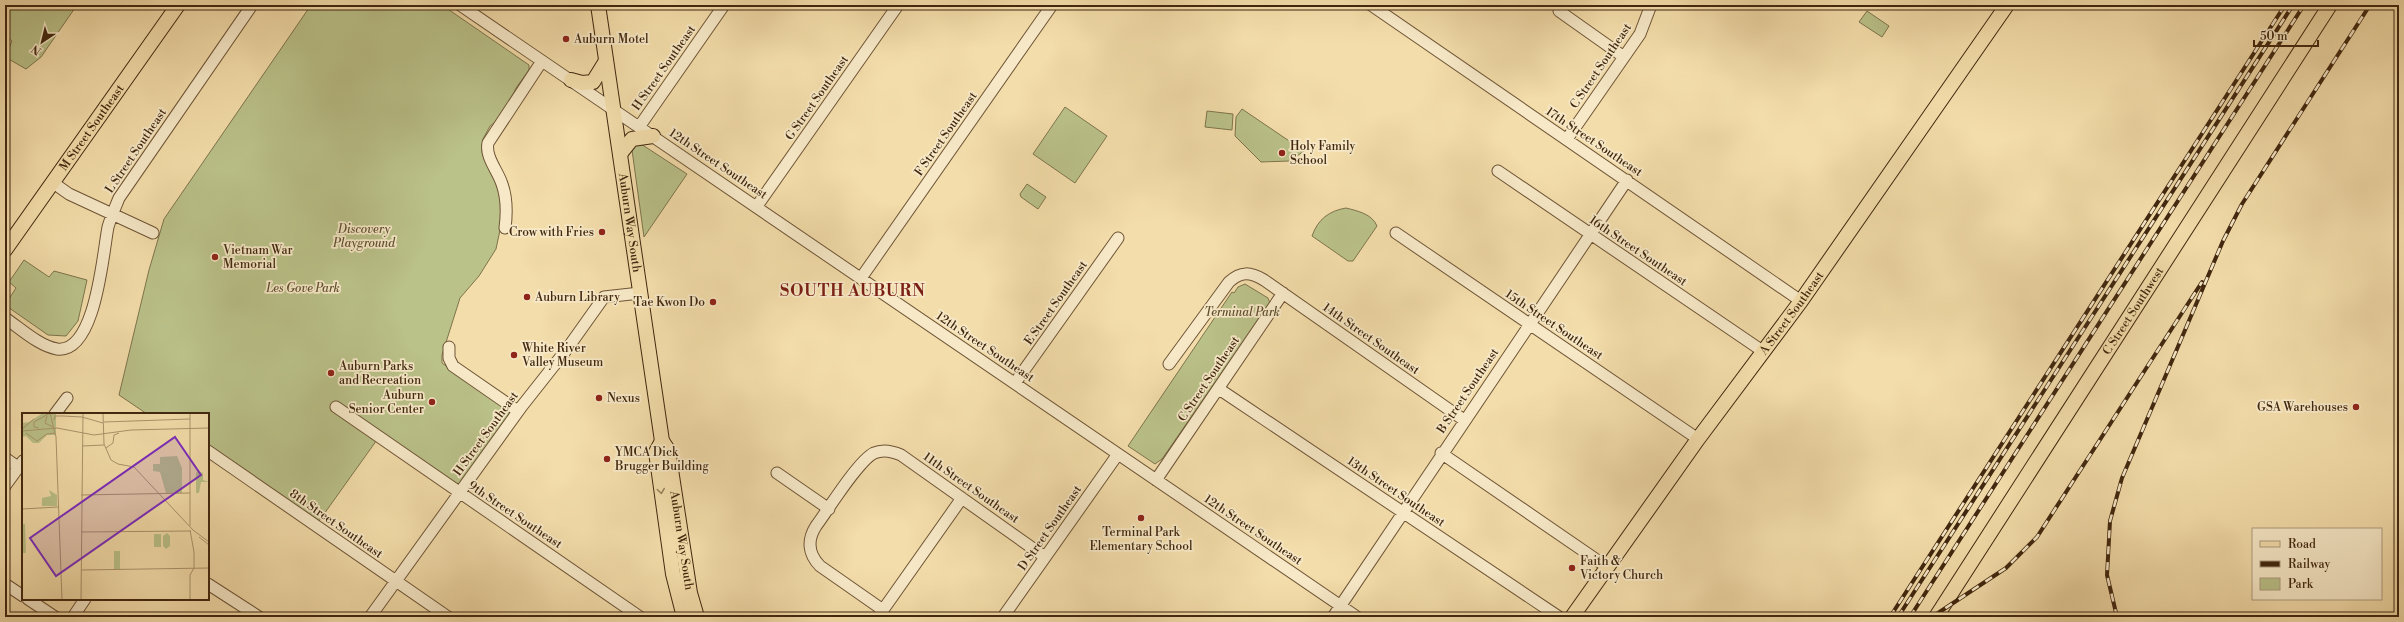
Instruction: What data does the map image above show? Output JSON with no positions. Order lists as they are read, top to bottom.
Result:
{
  "streets": {
    "main road": [
      "M Street Southeast",
      "Auburn Way South",
      "C Street Southwest",
      "A Street Southeast"
    ],
    "street": [
      "C Street Southeast",
      "H Street Southeast",
      "G Street Southeast",
      "F Street Southeast",
      "17th Street Southeast",
      "L Street Southeast",
      "12th Street Southeast",
      "16th Street Southeast",
      "E Street Southeast",
      "15th Street Southeast",
      "14th Street Southeast",
      "B Street Southeast",
      "11th Street Southeast",
      "13th Street Southeast",
      "9th Street Southeast",
      "8th Street Southeast",
      "D Street Southeast"
    ]
  },
  "crossings": [
    ["C Street Southeast", "17th Street Southeast"],
    ["C Street Southeast", "12th Street Southeast"],
    ["C Street Southeast", "14th Street Southeast"],
    ["C Street Southeast", "13th Street Southeast"],
    ["H Street Southeast", "12th Street Southeast"],
    ["H Street Southeast", "Auburn Way South"],
    ["H Street Southeast", "9th Street Southeast"],
    ["H Street Southeast", "8th Street Southeast"],
    ["G Street Southeast", "12th Street Southeast"],
    ["F Street Southeast", "12th Street Southeast"],
    ["17th Street Southeast", "A Street Southeast"],
    ["17th Street Southeast", "B Street Southeast"],
    ["12th Street Southeast", "Auburn Way South"],
    ["12th Street Southeast", "E Street Southeast"],
    ["12th Street Southeast", "B Street Southeast"],
    ["12th Street Southeast", "D Street Southeast"],
    ["16th Street Southeast", "A Street Southeast"],
    ["16th Street Southeast", "B Street Southeast"],
    ["A Street Southeast", "15th Street Southeast"],
    ["15th Street Southeast", "B Street Southeast"],
    ["14th Street Southeast", "B Street Southeast"],
    ["B Street Southeast", "13th Street Southeast"],
    ["11th Street Southeast", "D Street Southeast"]
  ],
  "districts": ["SOUTH AUBURN"],
  "parks": ["Discovery Playground", "Les Gove Park", "Terminal Park"],
  "places": [
    "Auburn Motel",
    "Holy Family School",
    "Crow with Fries",
    "Vietnam War Memorial",
    "Auburn Library",
    "Tae Kwon Do",
    "White River Valley Museum",
    "Auburn Parks and Recreation",
    "Nexus",
    "Auburn Senior Center",
    "GSA Warehouses",
    "YMCA Dick Brugger Building",
    "Terminal Park Elementary School",
    "Faith & Victory Church"
  ],
  "legend": ["Road", "Railway", "Park"],
  "scale_bar": "50 m",
  "north": "bottom left"
}
